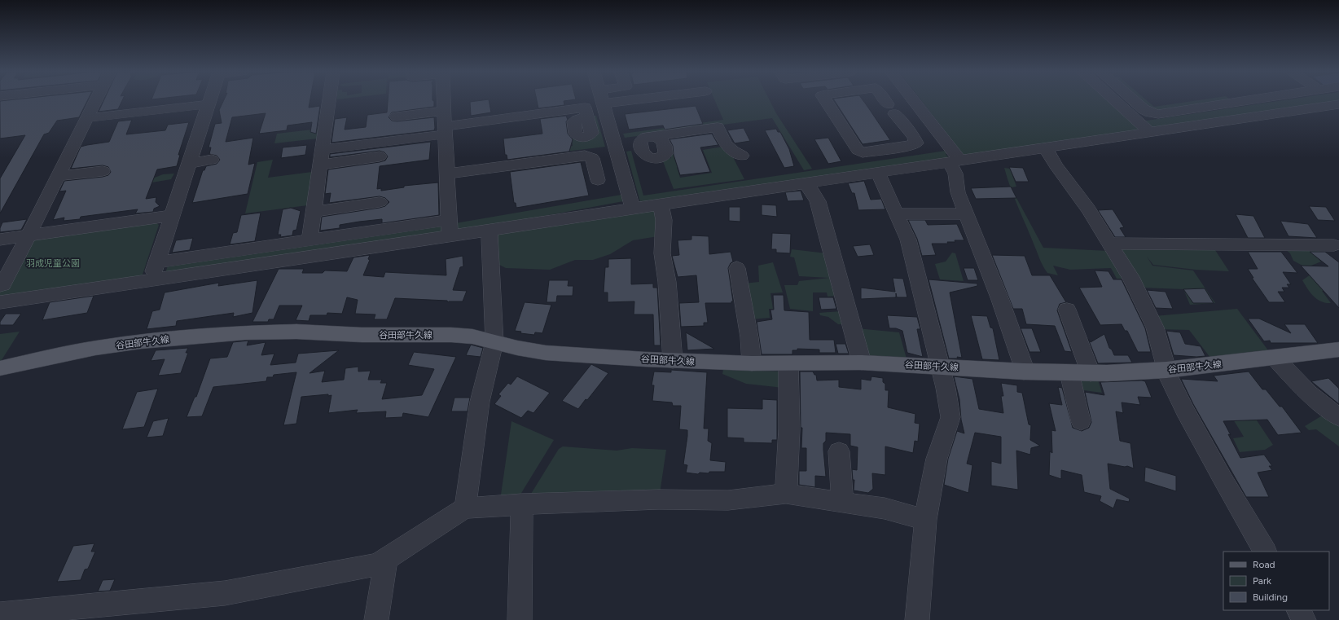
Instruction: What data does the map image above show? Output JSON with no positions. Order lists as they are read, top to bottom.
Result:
{
  "streets": {
    "main road": ["谷田部牛久線"]
  },
  "parks": ["羽成児童公園"],
  "legend": ["Road", "Park", "Building"]
}
